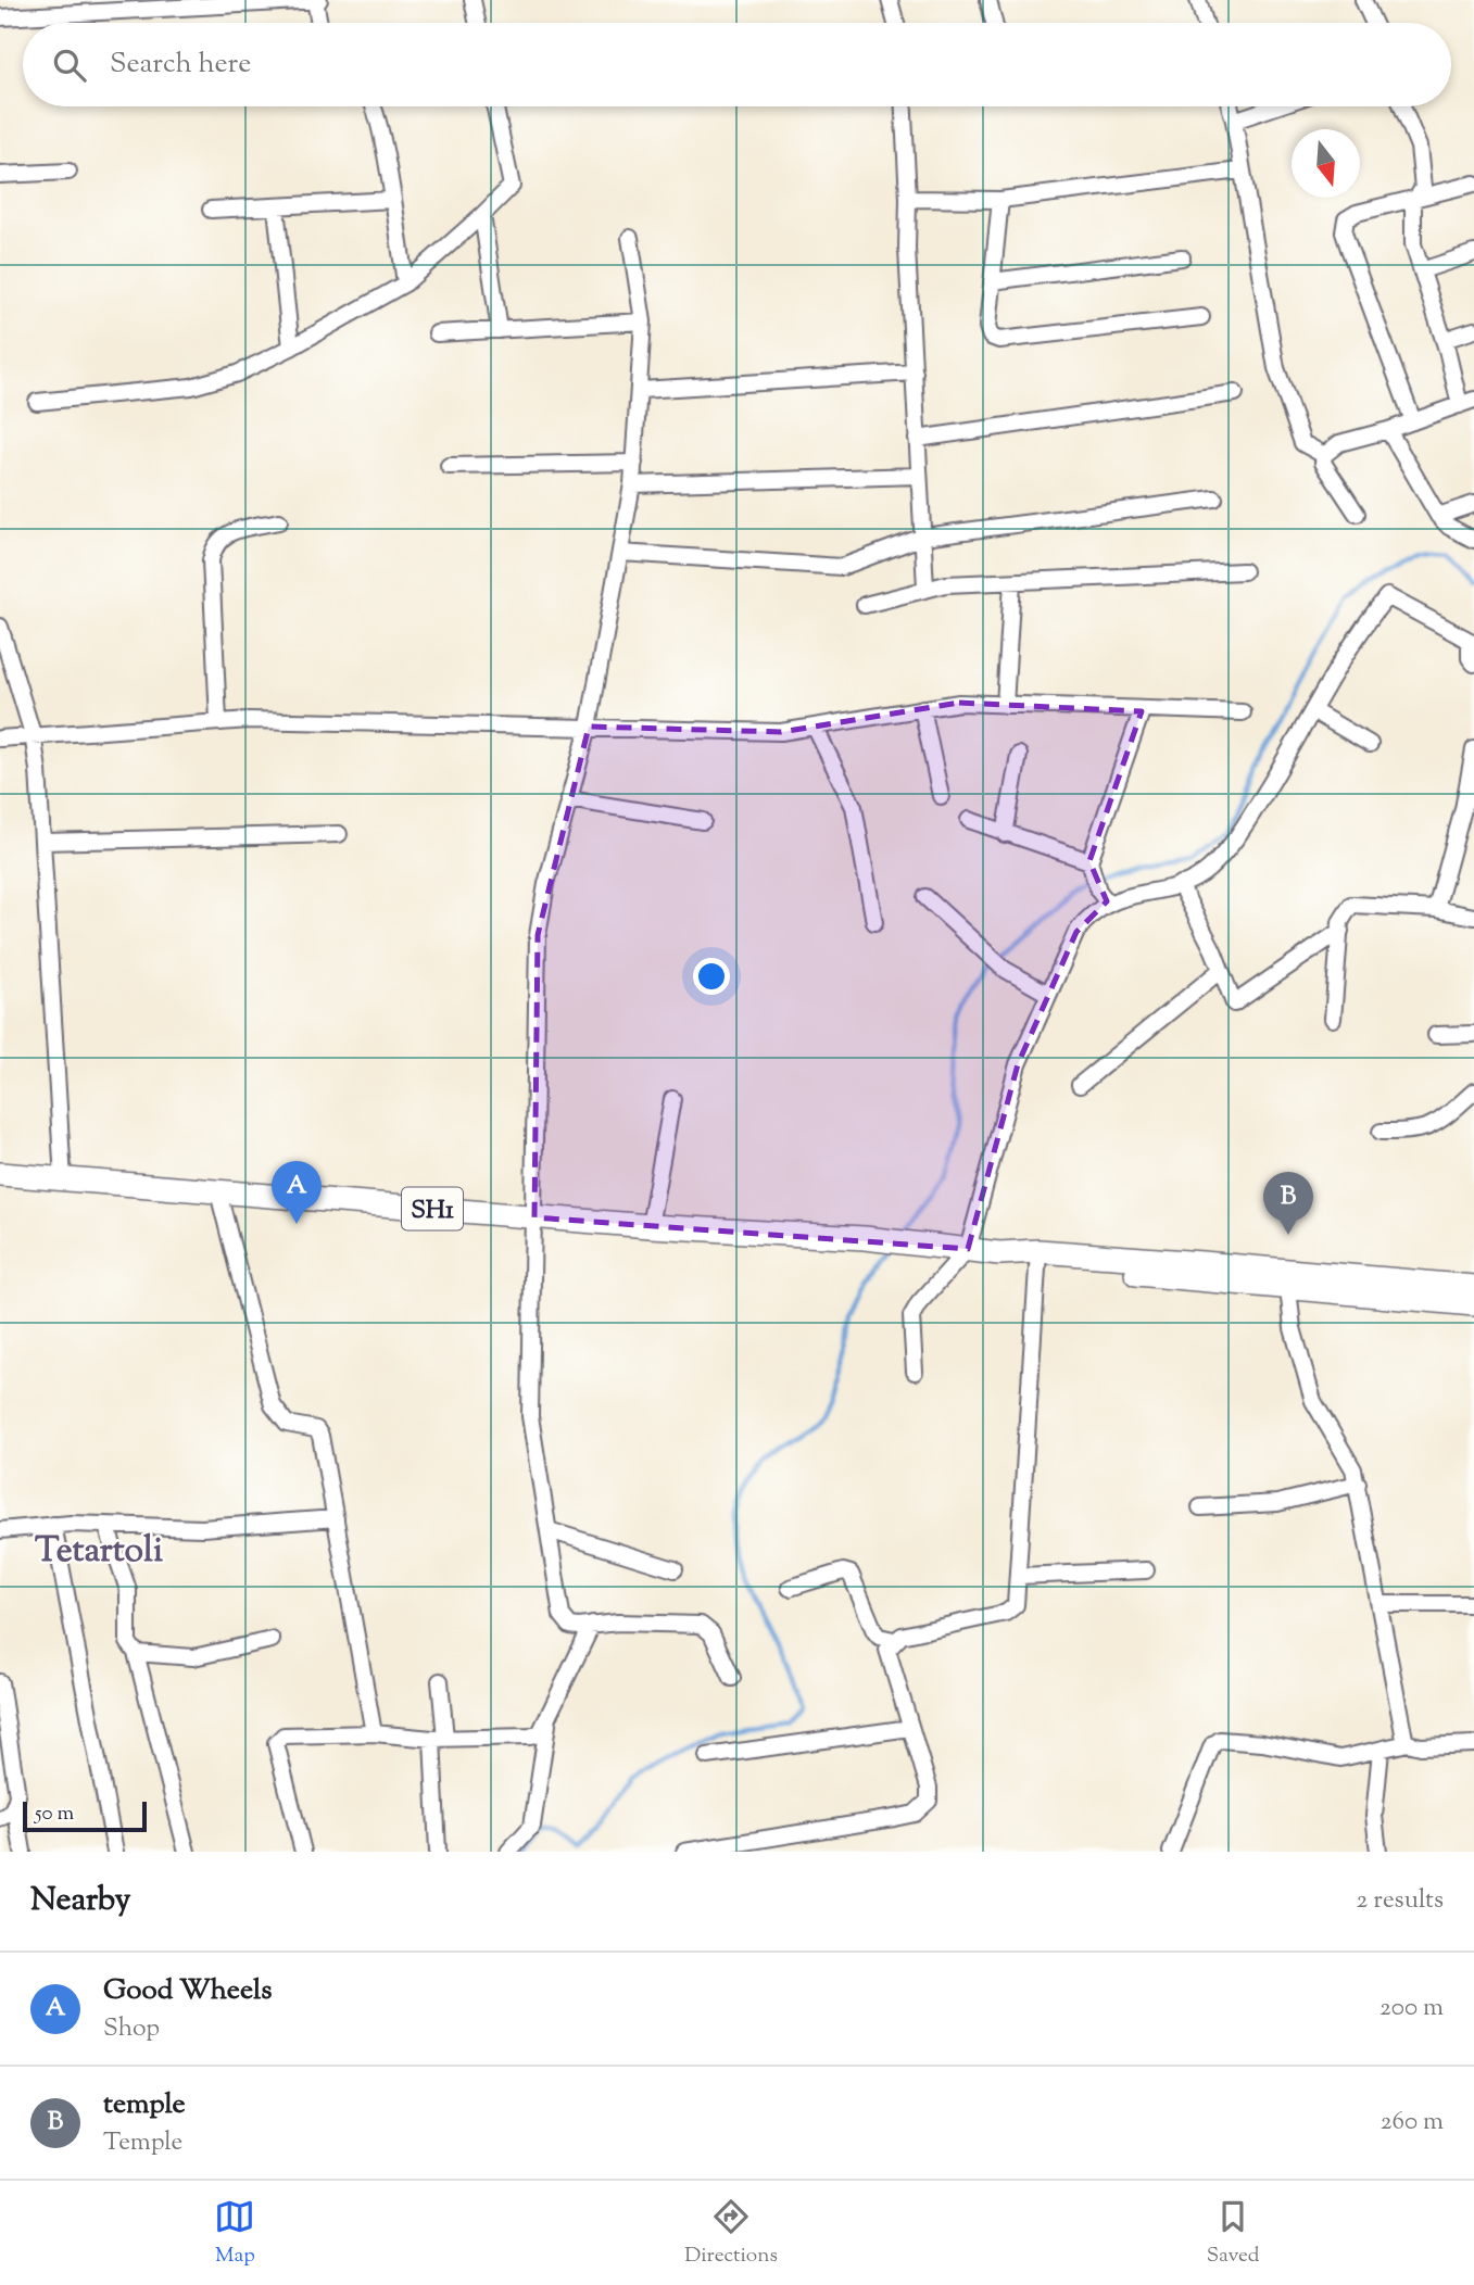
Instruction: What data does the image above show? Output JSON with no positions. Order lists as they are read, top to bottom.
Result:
{
  "streets": {
    "main road": ["SH1"]
  },
  "districts": ["Tetartoli"],
  "scale_bar": "50 m",
  "north": "bottom",
  "page": {
    "search": "Search here",
    "pins": ["A", "B"],
    "scale": "50 m",
    "heading": ["Nearby", "2 results"],
    "list": [
      {
        "mark": "A",
        "name": "Good Wheels",
        "note": "Shop",
        "value": "200 m"
      },
      {
        "mark": "B",
        "name": "temple",
        "note": "Temple",
        "value": "260 m"
      }
    ],
    "nav": ["Map", "Directions", "Saved"]
  }
}
